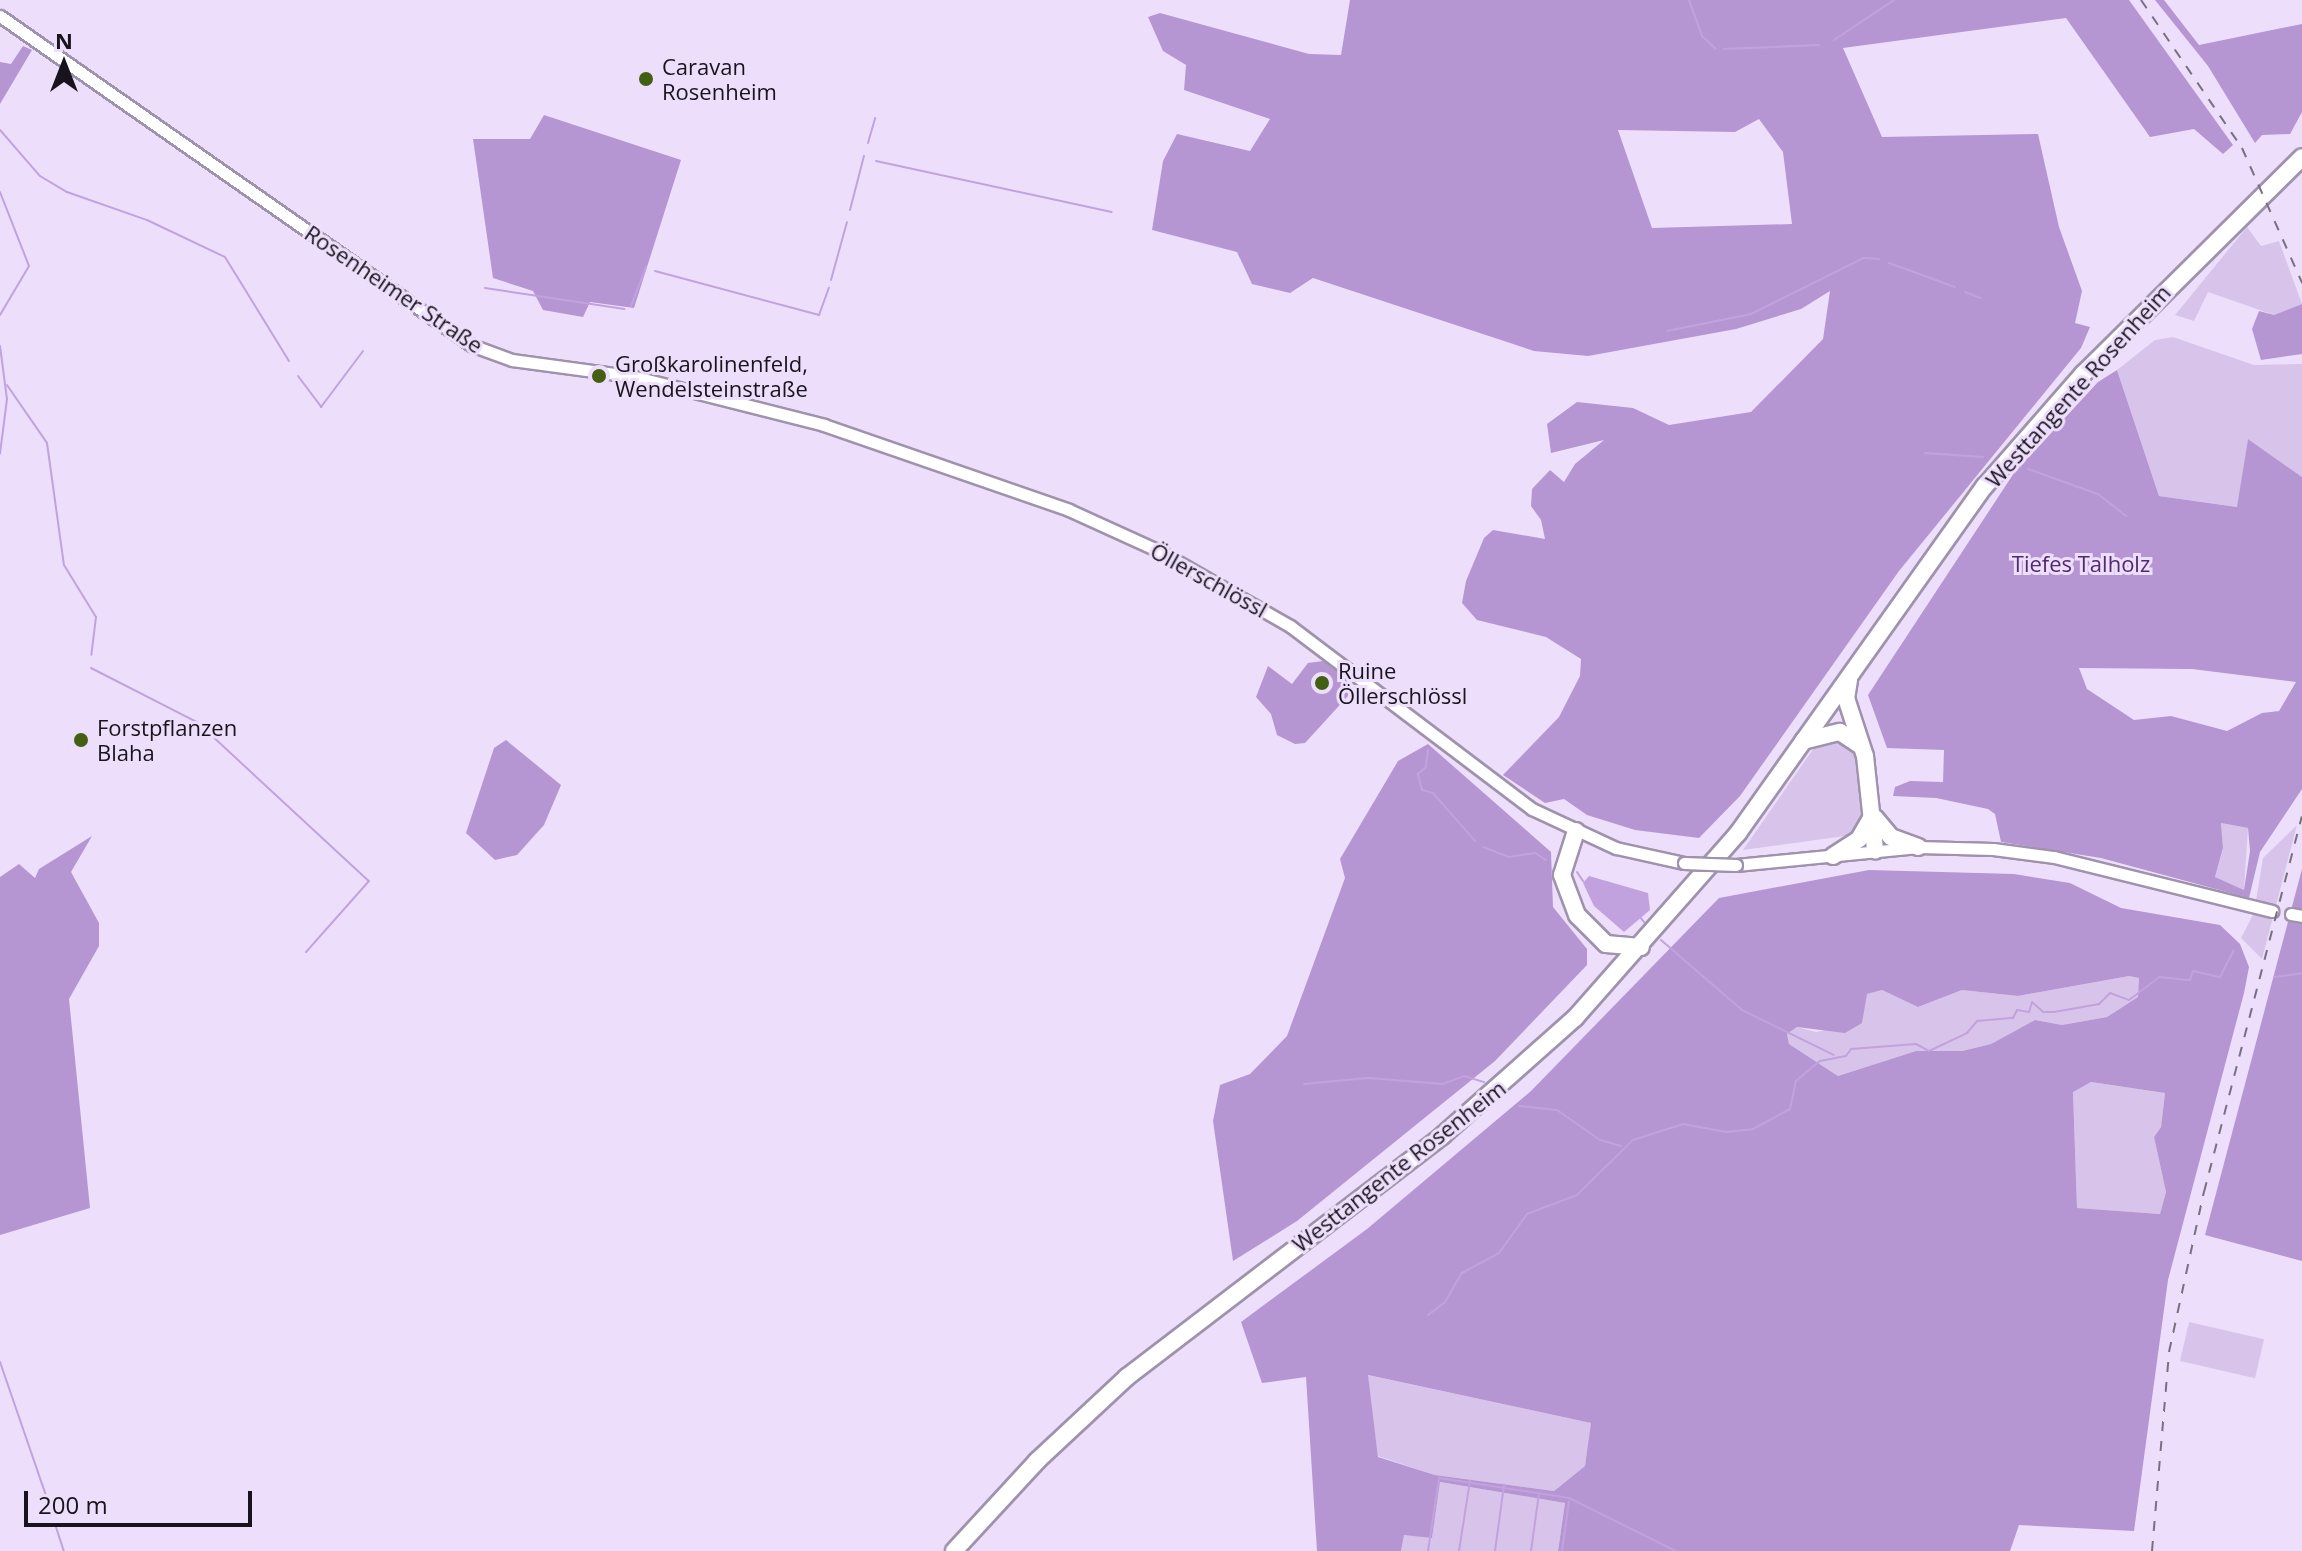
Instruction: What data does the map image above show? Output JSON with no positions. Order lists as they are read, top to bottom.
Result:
{
  "streets": {
    "highway": ["Westtangente Rosenheim"],
    "street": ["Rosenheimer Straße", "Öllerschlössl"]
  },
  "crossings": [
    ["Rosenheimer Straße", "Öllerschlössl"]
  ],
  "parks": ["Tiefes Talholz"],
  "places": [
    "Caravan Rosenheim",
    "Großkarolinenfeld, Wendelsteinstraße",
    "Ruine Öllerschlössl",
    "Forstpflanzen Blaha"
  ],
  "scale_bar": "200 m",
  "north": "top"
}
